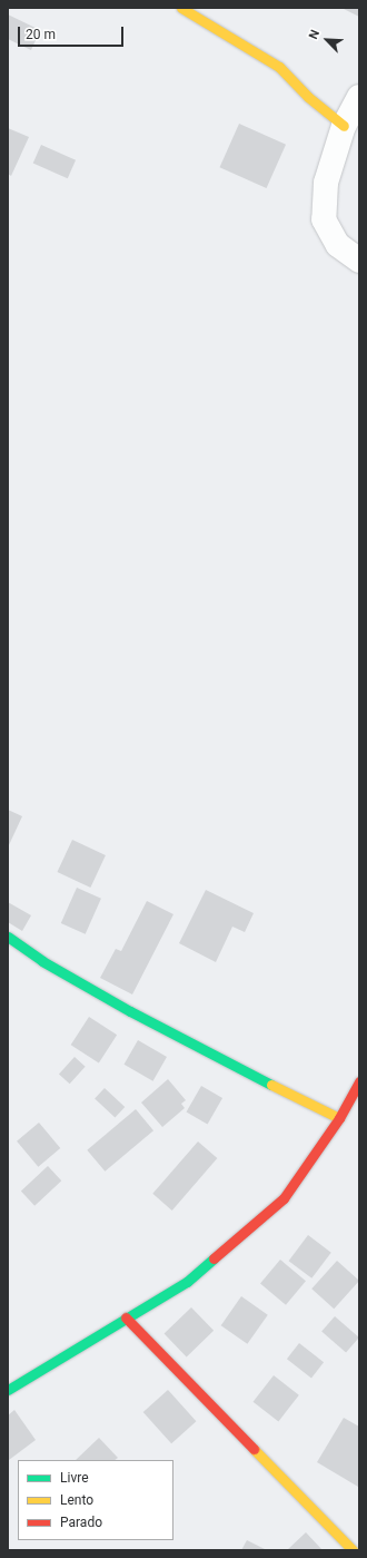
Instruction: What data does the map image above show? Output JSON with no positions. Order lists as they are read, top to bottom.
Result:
{
  "legend": ["Livre", "Lento", "Parado"],
  "scale_bar": "20 m",
  "north": "top left"
}
